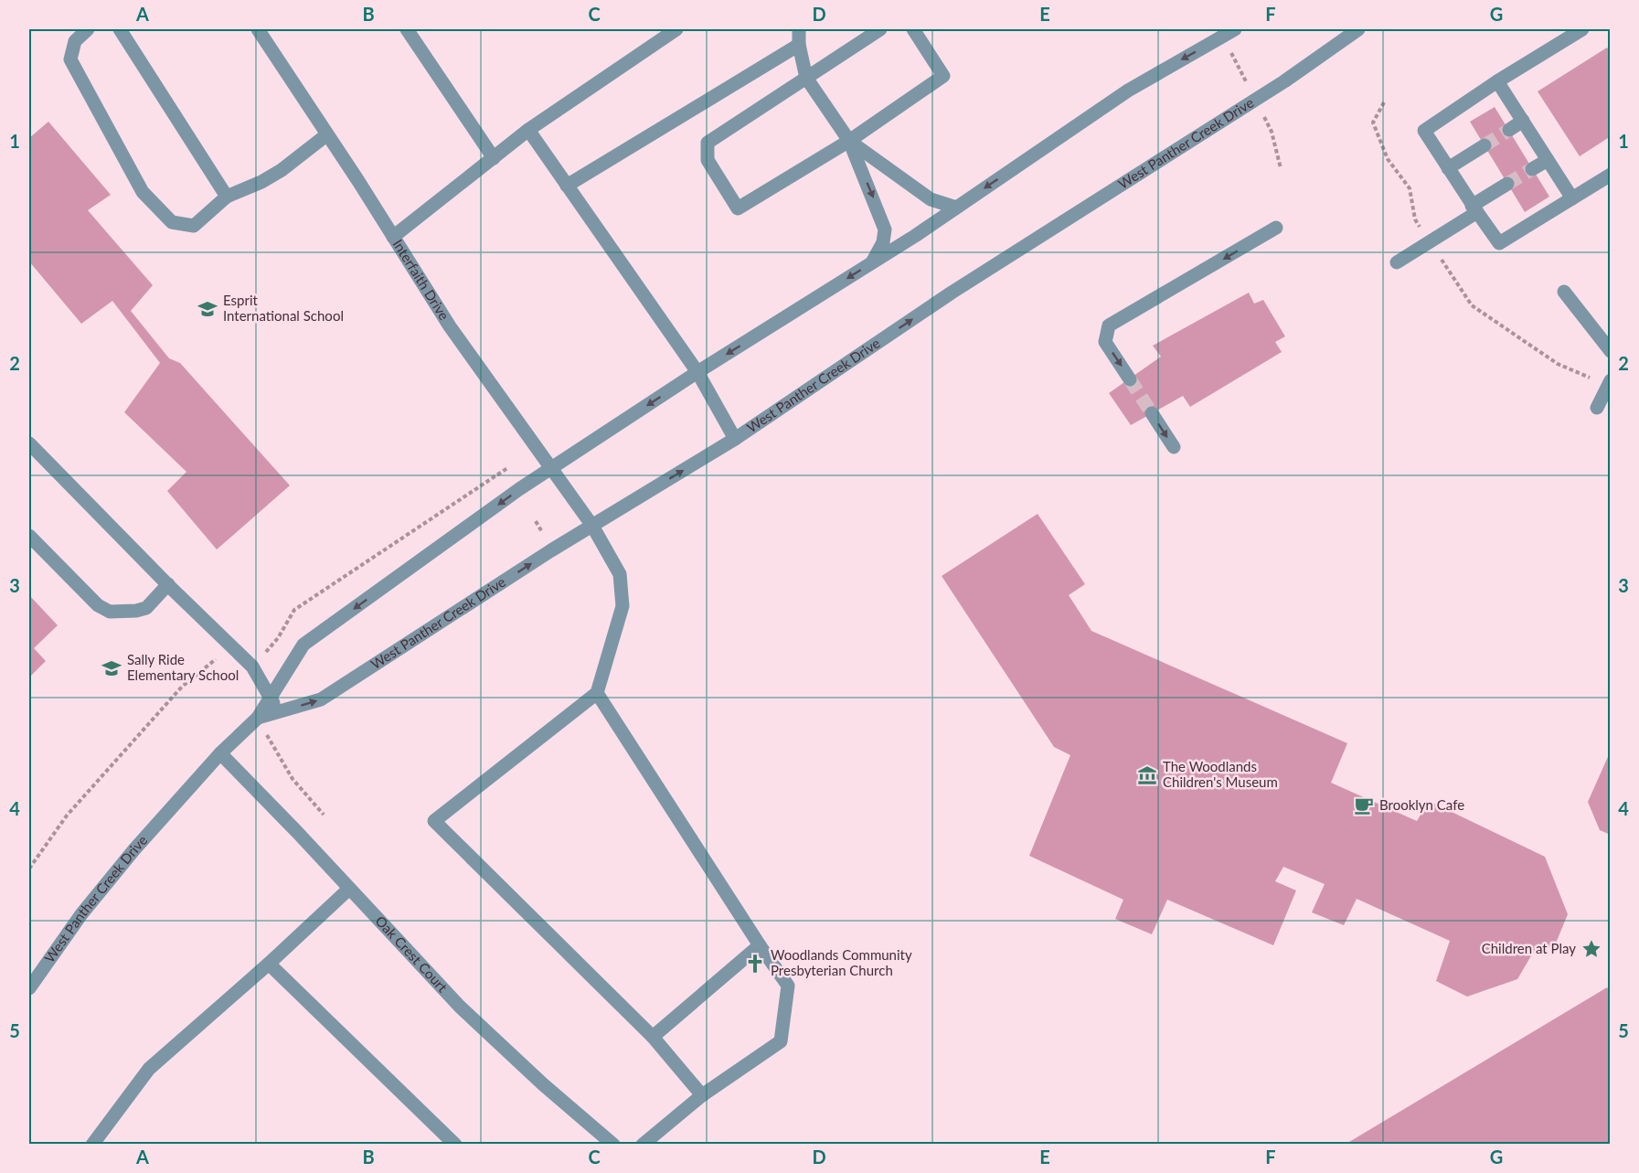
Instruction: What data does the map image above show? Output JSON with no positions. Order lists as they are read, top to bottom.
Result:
{
  "streets": {
    "street": ["West Panther Creek Drive", "Interfaith Drive", "Oak Crest Court"]
  },
  "crossings": [
    ["West Panther Creek Drive", "Interfaith Drive"],
    ["West Panther Creek Drive", "Oak Crest Court"]
  ],
  "places": {
    "school or university": ["Esprit International School", "Sally Ride Elementary School"],
    "museum": ["The Woodlands Children's Museum"],
    "cafe": ["Brooklyn Cafe"],
    "place": ["Children at Play"],
    "church": ["Woodlands Community Presbyterian Church"]
  },
  "grid": {
    "columns": [
      "A",
      "B",
      "C",
      "D",
      "E",
      "F",
      "G"
    ],
    "rows": [
      "1",
      "2",
      "3",
      "4",
      "5"
    ]
  }
}
